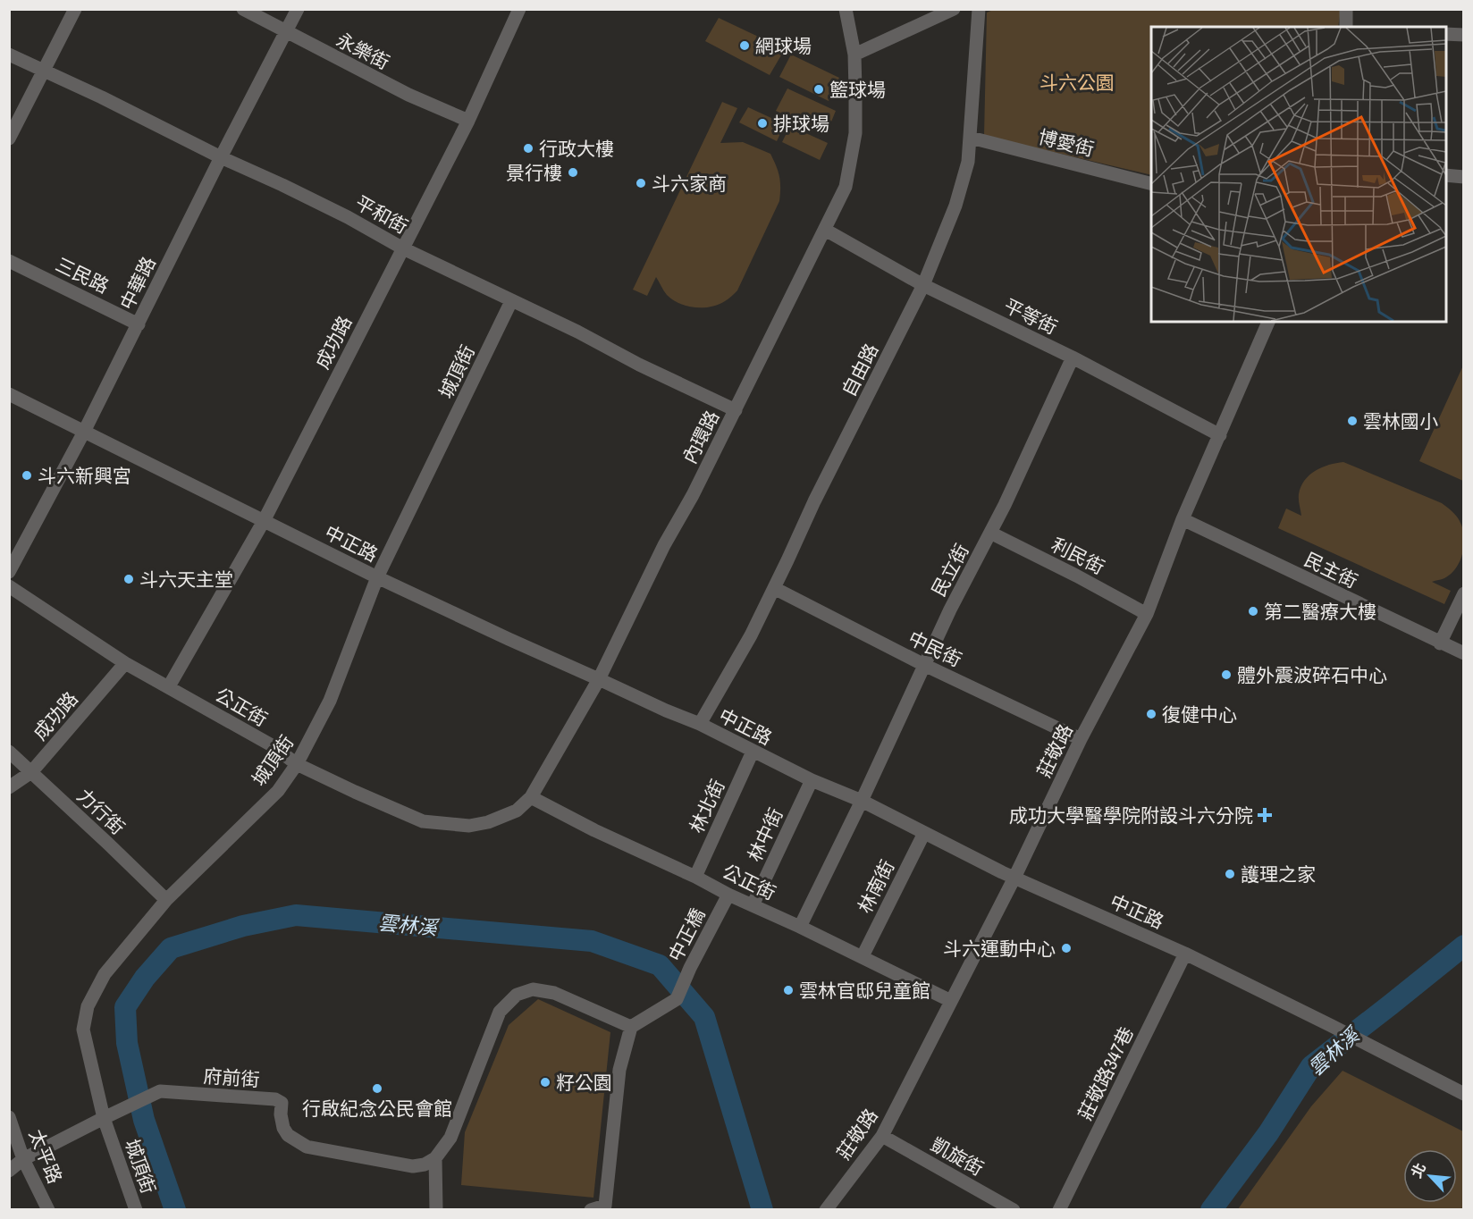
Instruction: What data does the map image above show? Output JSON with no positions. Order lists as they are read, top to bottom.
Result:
{
  "streets": {
    "street": [
      "永樂街",
      "博愛街",
      "平和街",
      "三民路",
      "中華路",
      "平等街",
      "成功路",
      "自由路",
      "城頂街",
      "內環路",
      "中正路",
      "利民街",
      "民立街",
      "民主街",
      "中民街",
      "公正街",
      "莊敬路",
      "林北街",
      "力行街",
      "林中街",
      "林南街",
      "中正橋",
      "莊敬路347巷",
      "府前街",
      "太平路",
      "凱旋街"
    ]
  },
  "crossings": [
    ["永樂街", "中華路"],
    ["永樂街", "成功路"],
    ["博愛街", "自由路"],
    ["平和街", "中華路"],
    ["平和街", "成功路"],
    ["平和街", "城頂街"],
    ["平和街", "內環路"],
    ["三民路", "中華路"],
    ["中華路", "中正路"],
    ["平等街", "自由路"],
    ["平等街", "內環路"],
    ["平等街", "民立街"],
    ["平等街", "莊敬路"],
    ["成功路", "中正路"],
    ["成功路", "公正街"],
    ["成功路", "力行街"],
    ["自由路", "中正路"],
    ["自由路", "中民街"],
    ["城頂街", "中正路"],
    ["城頂街", "公正街"],
    ["城頂街", "力行街"],
    ["城頂街", "府前街"],
    ["內環路", "中正路"],
    ["內環路", "公正街"],
    ["中正路", "民立街"],
    ["中正路", "莊敬路"],
    ["中正路", "林北街"],
    ["中正路", "林中街"],
    ["中正路", "林南街"],
    ["中正路", "莊敬路347巷"],
    ["利民街", "民立街"],
    ["利民街", "莊敬路"],
    ["民立街", "中民街"],
    ["民立街", "公正街"],
    ["民主街", "莊敬路"],
    ["中民街", "莊敬路"],
    ["公正街", "莊敬路"],
    ["公正街", "林北街"],
    ["公正街", "林中街"],
    ["公正街", "林南街"],
    ["公正街", "中正橋"],
    ["莊敬路", "凱旋街"],
    ["府前街", "太平路"]
  ],
  "water": ["雲林溪"],
  "parks": ["斗六公園"],
  "places": {
    "other": [
      "網球場",
      "籃球場",
      "排球場",
      "行政大樓",
      "景行樓",
      "斗六家商",
      "雲林國小",
      "斗六新興宮",
      "斗六天主堂",
      "第二醫療大樓",
      "體外震波碎石中心",
      "復健中心",
      "護理之家",
      "斗六運動中心",
      "雲林官邸兒童館",
      "籽公園",
      "行啟紀念公民會館"
    ],
    "health": ["成功大學醫學院附設斗六分院"]
  },
  "north": "top left"
}
